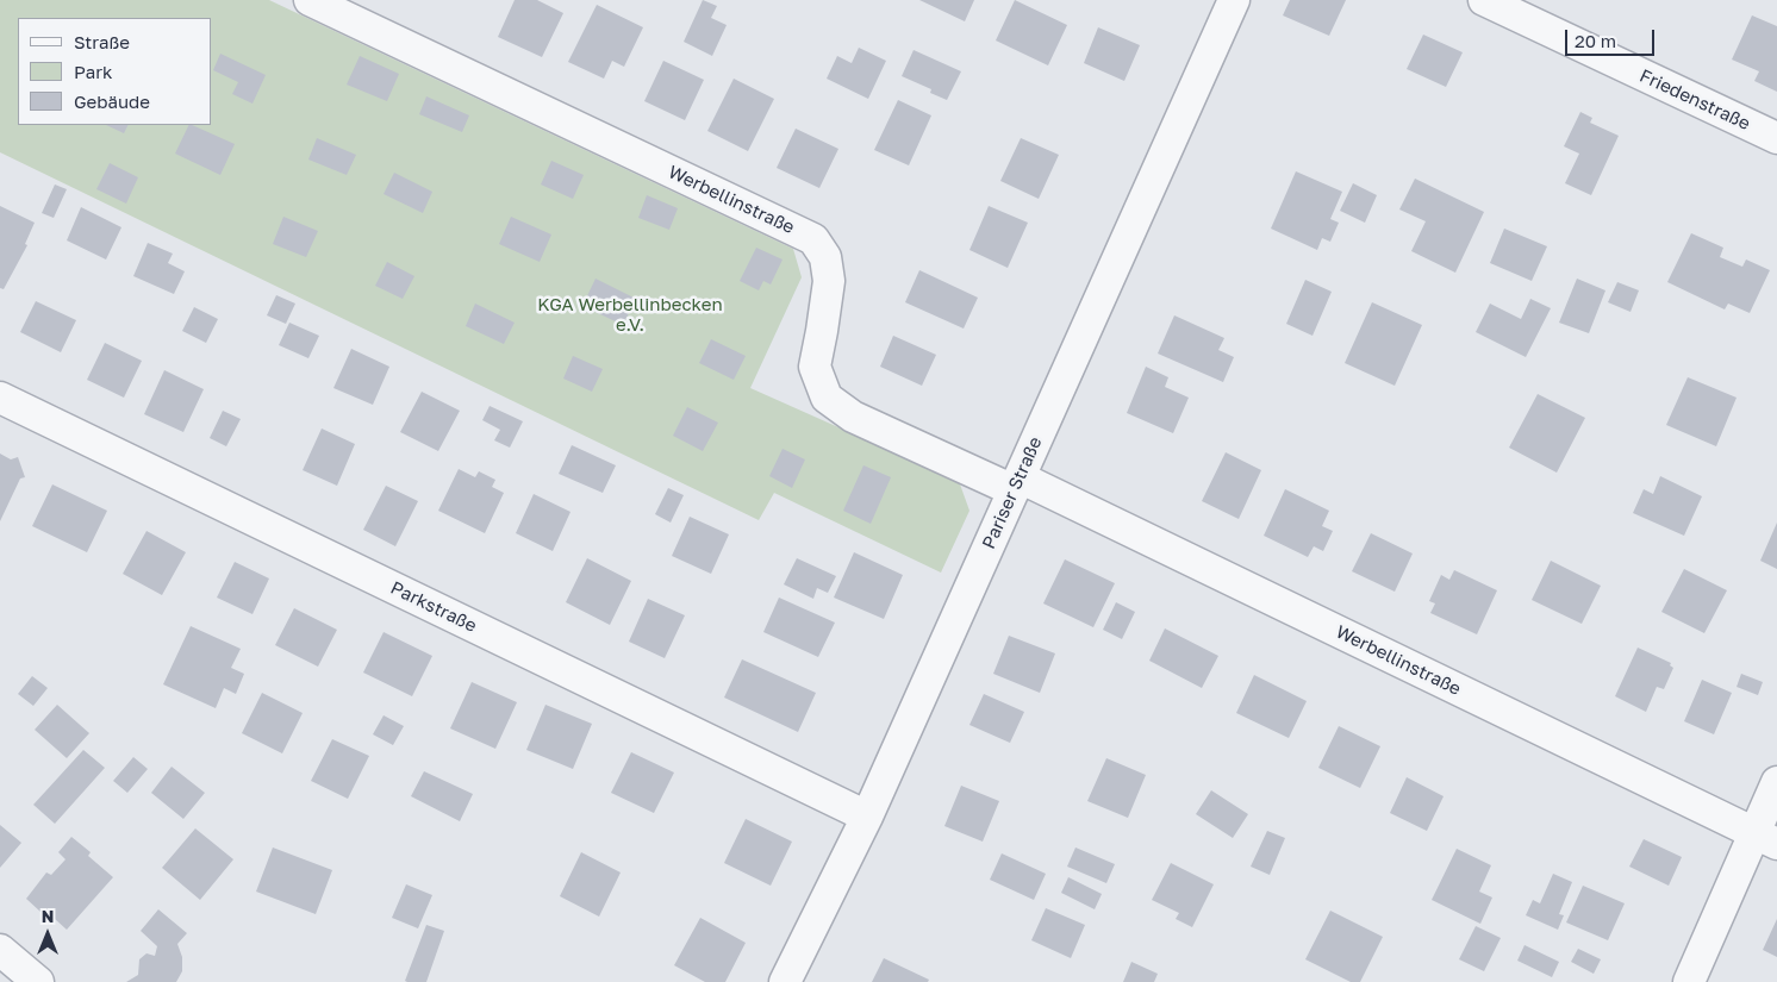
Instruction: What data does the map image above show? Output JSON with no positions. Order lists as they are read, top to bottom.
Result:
{
  "streets": {
    "street": [
      "Friedenstraße",
      "Werbellinstraße",
      "Pariser Straße",
      "Parkstraße"
    ]
  },
  "crossings": [
    ["Werbellinstraße", "Pariser Straße"],
    ["Pariser Straße", "Parkstraße"]
  ],
  "parks": ["KGA Werbellinbecken e.V."],
  "legend": ["Straße", "Park", "Gebäude"],
  "scale_bar": "20 m",
  "north": "top"
}
